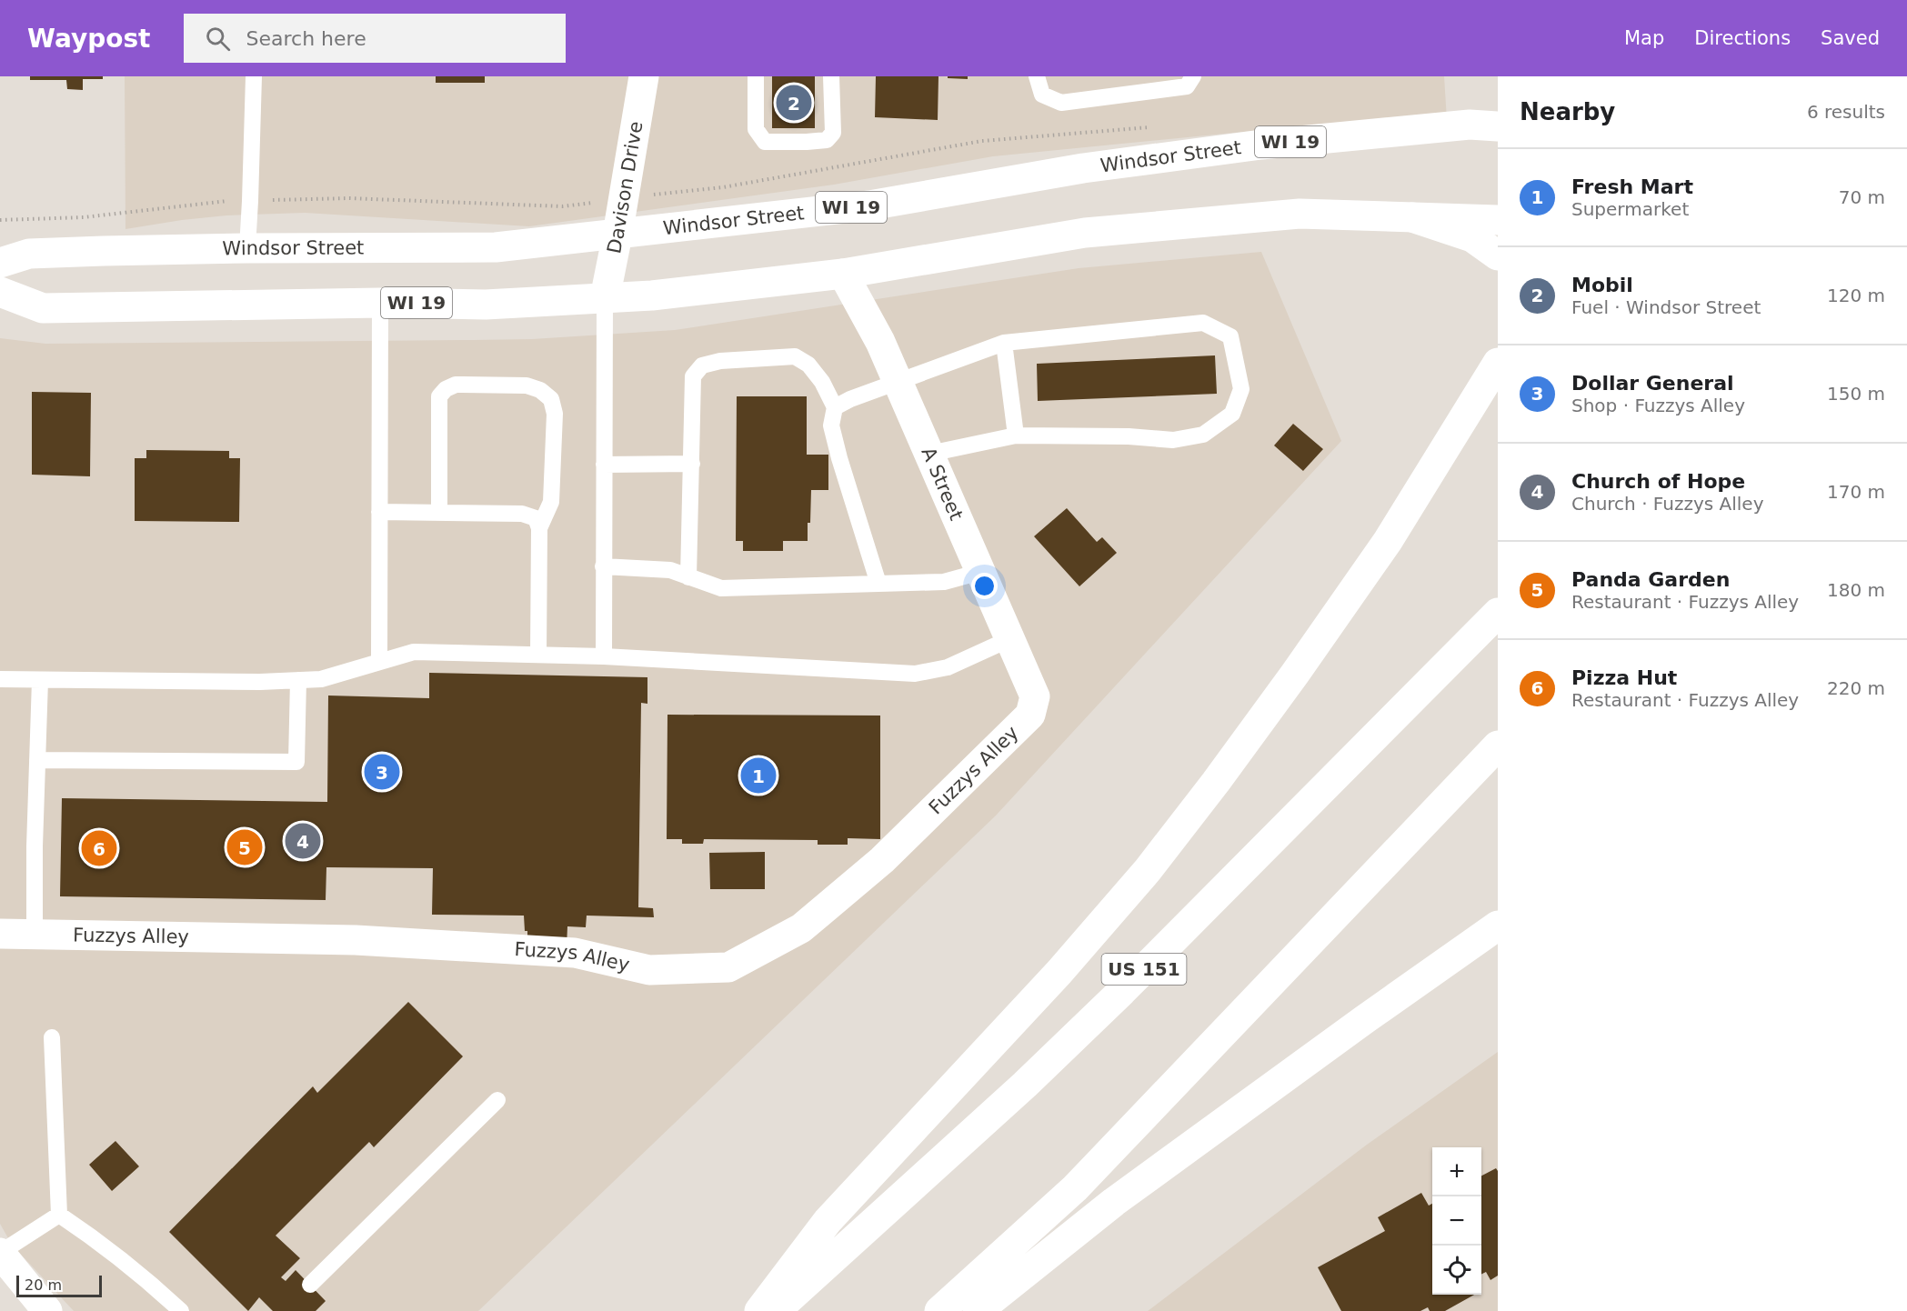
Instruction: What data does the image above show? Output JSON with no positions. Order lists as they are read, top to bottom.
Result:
{
  "streets": {
    "main road": [
      "WI 19",
      "Windsor Street",
      "Davison Drive",
      "A Street",
      "Fuzzys Alley",
      "US 151"
    ]
  },
  "crossings": [
    ["WI 19", "Davison Drive"],
    ["WI 19", "A Street"],
    ["Windsor Street", "Davison Drive"],
    ["A Street", "Fuzzys Alley"]
  ],
  "scale_bar": "20 m",
  "page": {
    "header": "Waypost",
    "search": "Search here",
    "nav": ["Map", "Directions", "Saved"],
    "heading": ["Nearby", "6 results"],
    "pins": [
      "2",
      "3",
      "1",
      "4",
      "5",
      "6"
    ],
    "list": [
      {
        "mark": "1",
        "name": "Fresh Mart",
        "note": "Supermarket",
        "value": "70 m"
      },
      {
        "mark": "2",
        "name": "Mobil",
        "note": "Fuel · Windsor Street",
        "value": "120 m"
      },
      {
        "mark": "3",
        "name": "Dollar General",
        "note": "Shop · Fuzzys Alley",
        "value": "150 m"
      },
      {
        "mark": "4",
        "name": "Church of Hope",
        "note": "Church · Fuzzys Alley",
        "value": "170 m"
      },
      {
        "mark": "5",
        "name": "Panda Garden",
        "note": "Restaurant · Fuzzys Alley",
        "value": "180 m"
      },
      {
        "mark": "6",
        "name": "Pizza Hut",
        "note": "Restaurant · Fuzzys Alley",
        "value": "220 m"
      }
    ],
    "map_buttons": ["+", "−"],
    "scale": "20 m"
  }
}
